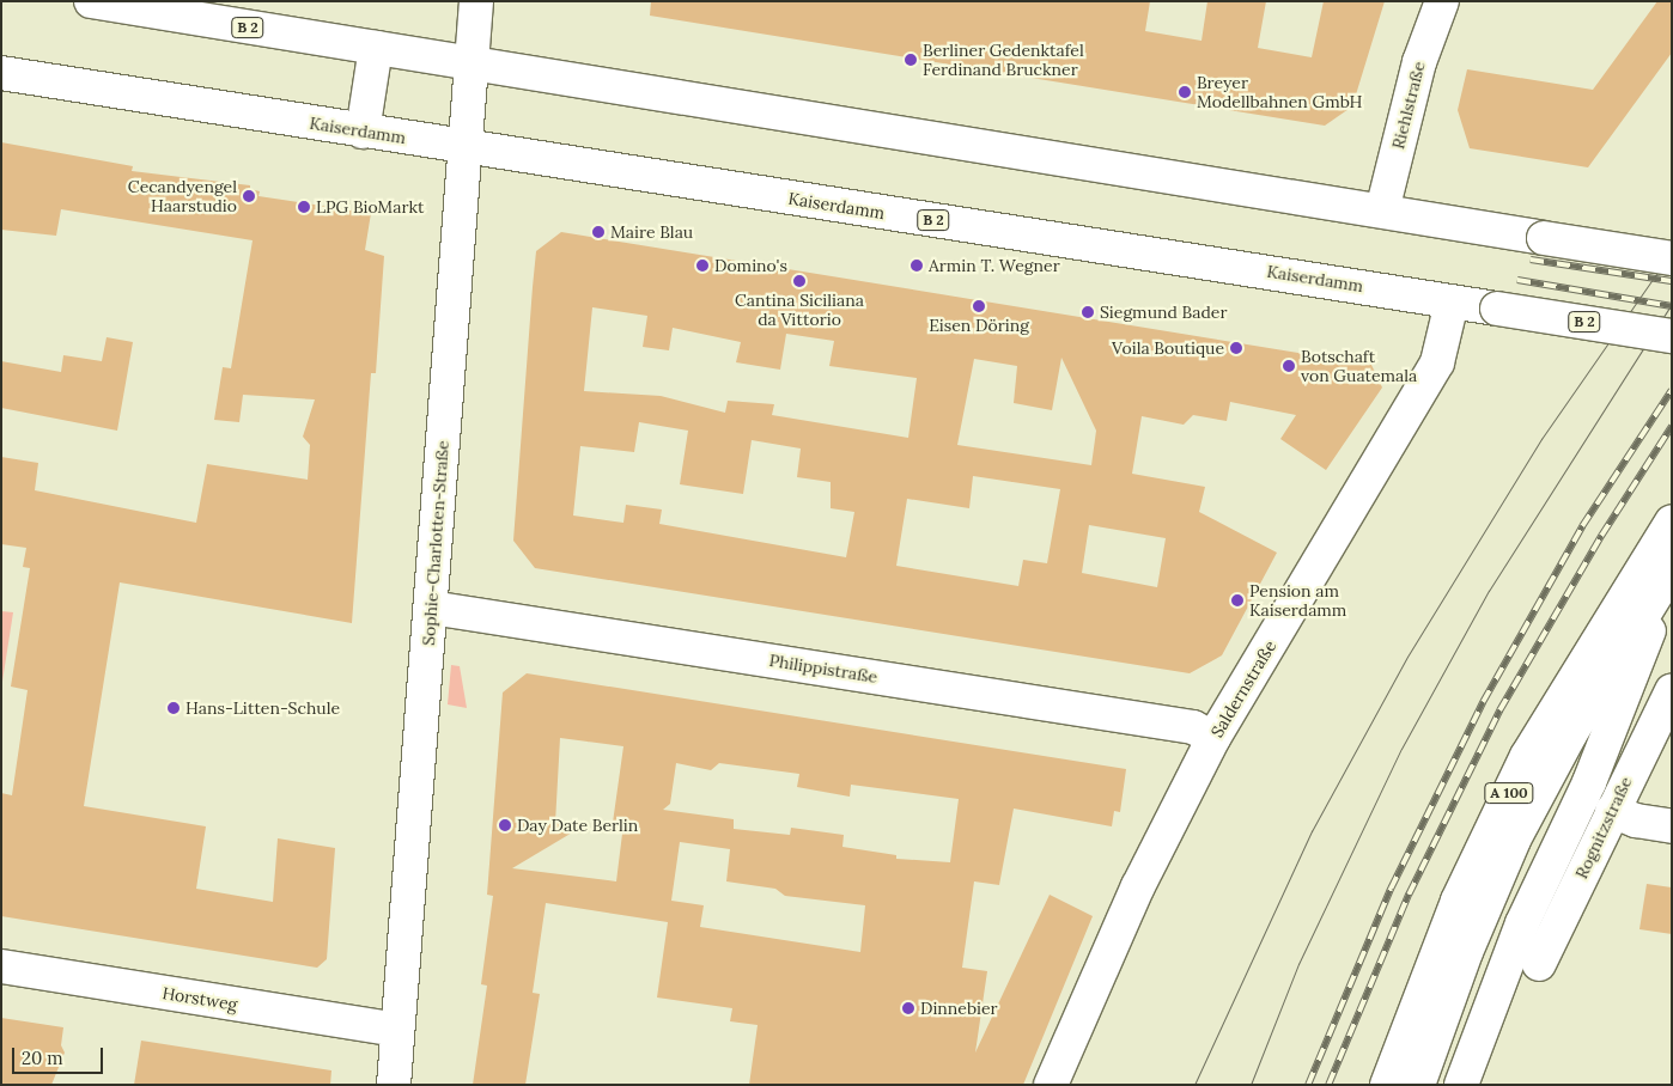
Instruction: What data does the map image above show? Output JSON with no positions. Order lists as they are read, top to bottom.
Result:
{
  "streets": {
    "main road": [
      "B 2",
      "Riehlstraße",
      "Kaiserdamm",
      "Sophie-Charlotten-Straße",
      "Philippistraße",
      "Saldernstraße",
      "A 100",
      "Rognitzstraße",
      "Horstweg"
    ]
  },
  "crossings": [
    ["B 2", "Riehlstraße"],
    ["B 2", "Sophie-Charlotten-Straße"],
    ["Kaiserdamm", "Sophie-Charlotten-Straße"],
    ["Kaiserdamm", "Saldernstraße"],
    ["Sophie-Charlotten-Straße", "Philippistraße"],
    ["Sophie-Charlotten-Straße", "Horstweg"],
    ["Philippistraße", "Saldernstraße"]
  ],
  "places": [
    "Berliner Gedenktafel Ferdinand Bruckner",
    "Breyer Modellbahnen GmbH",
    "Cecandyengel Haarstudio",
    "LPG BioMarkt",
    "Maire Blau",
    "Domino's",
    "Armin T. Wegner",
    "Cantina Siciliana da Vittorio",
    "Eisen Döring",
    "Siegmund Bader",
    "Voila Boutique",
    "Botschaft von Guatemala",
    "Pension am Kaiserdamm",
    "Hans-Litten-Schule",
    "Day Date Berlin",
    "Dinnebier"
  ],
  "scale_bar": "20 m"
}
